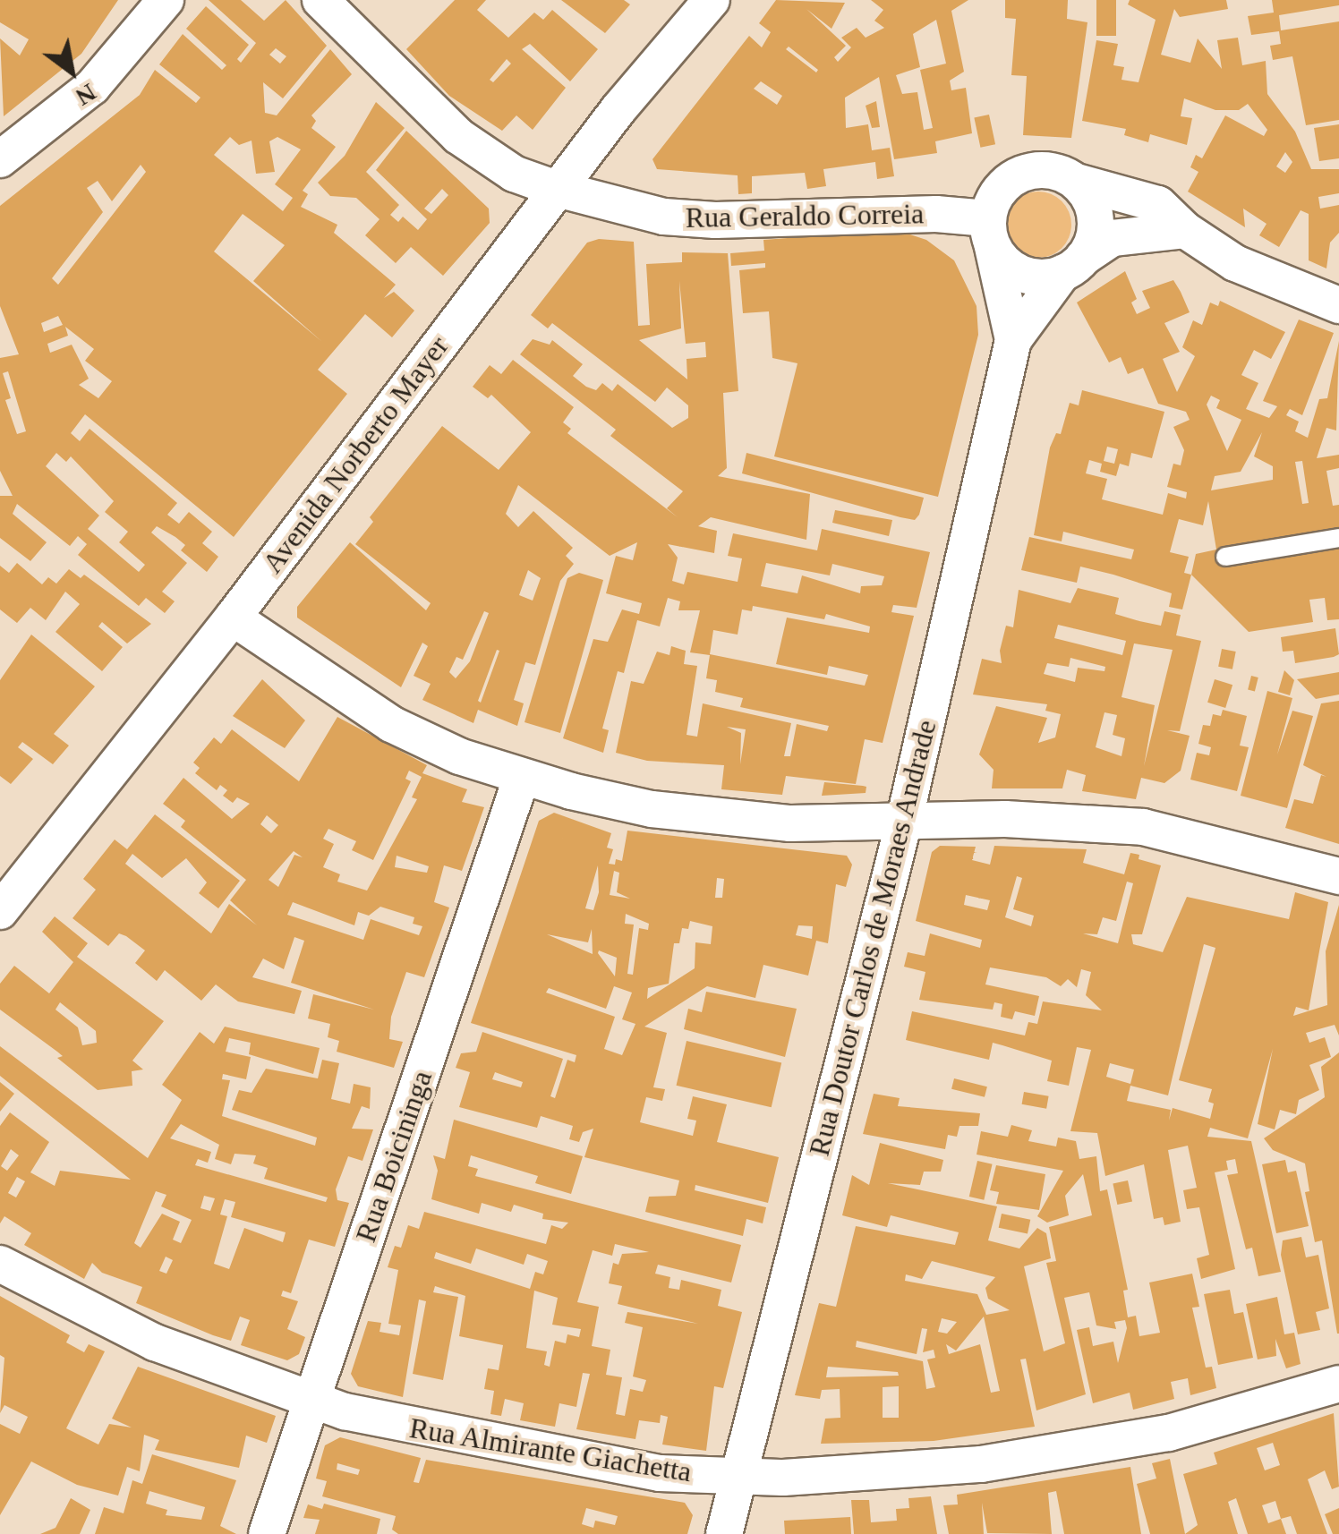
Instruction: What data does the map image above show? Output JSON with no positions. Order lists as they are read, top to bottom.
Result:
{
  "streets": {
    "street": [
      "Rua Geraldo Correia",
      "Avenida Norberto Mayer",
      "Rua Doutor Carlos de Moraes Andrade",
      "Rua Boicininga",
      "Rua Almirante Giachetta"
    ]
  },
  "crossings": [
    ["Rua Geraldo Correia", "Avenida Norberto Mayer"],
    ["Rua Geraldo Correia", "Rua Doutor Carlos de Moraes Andrade"],
    ["Rua Doutor Carlos de Moraes Andrade", "Rua Almirante Giachetta"],
    ["Rua Boicininga", "Rua Almirante Giachetta"]
  ],
  "north": "bottom right"
}
